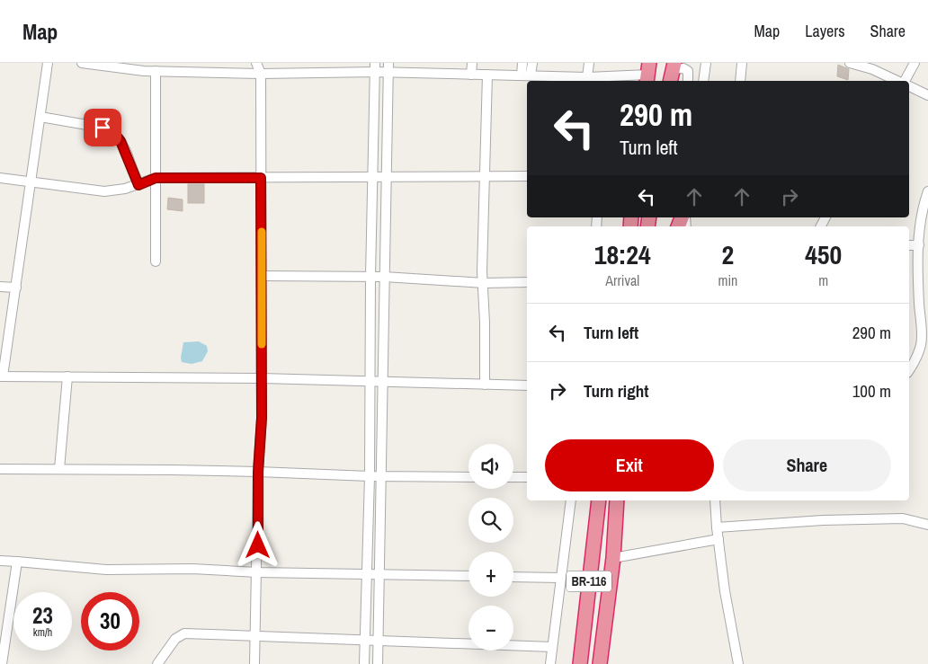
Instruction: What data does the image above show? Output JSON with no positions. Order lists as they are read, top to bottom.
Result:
{
  "streets": {
    "highway": ["BR-116"]
  },
  "page": {
    "header": "Map",
    "nav": ["Map", "Layers", "Share"],
    "turn": ["290 m", "Turn left"],
    "eta": [
      "18:24",
      "Arrival",
      "2",
      "min",
      "450",
      "m"
    ],
    "list": [
      {
        "name": "Turn left",
        "value": "290 m"
      },
      {
        "name": "Turn right",
        "value": "100 m"
      }
    ],
    "buttons": ["Exit", "Share"],
    "map_buttons": ["+", "−"],
    "speed": "23 km/h",
    "limit": "30"
  }
}
